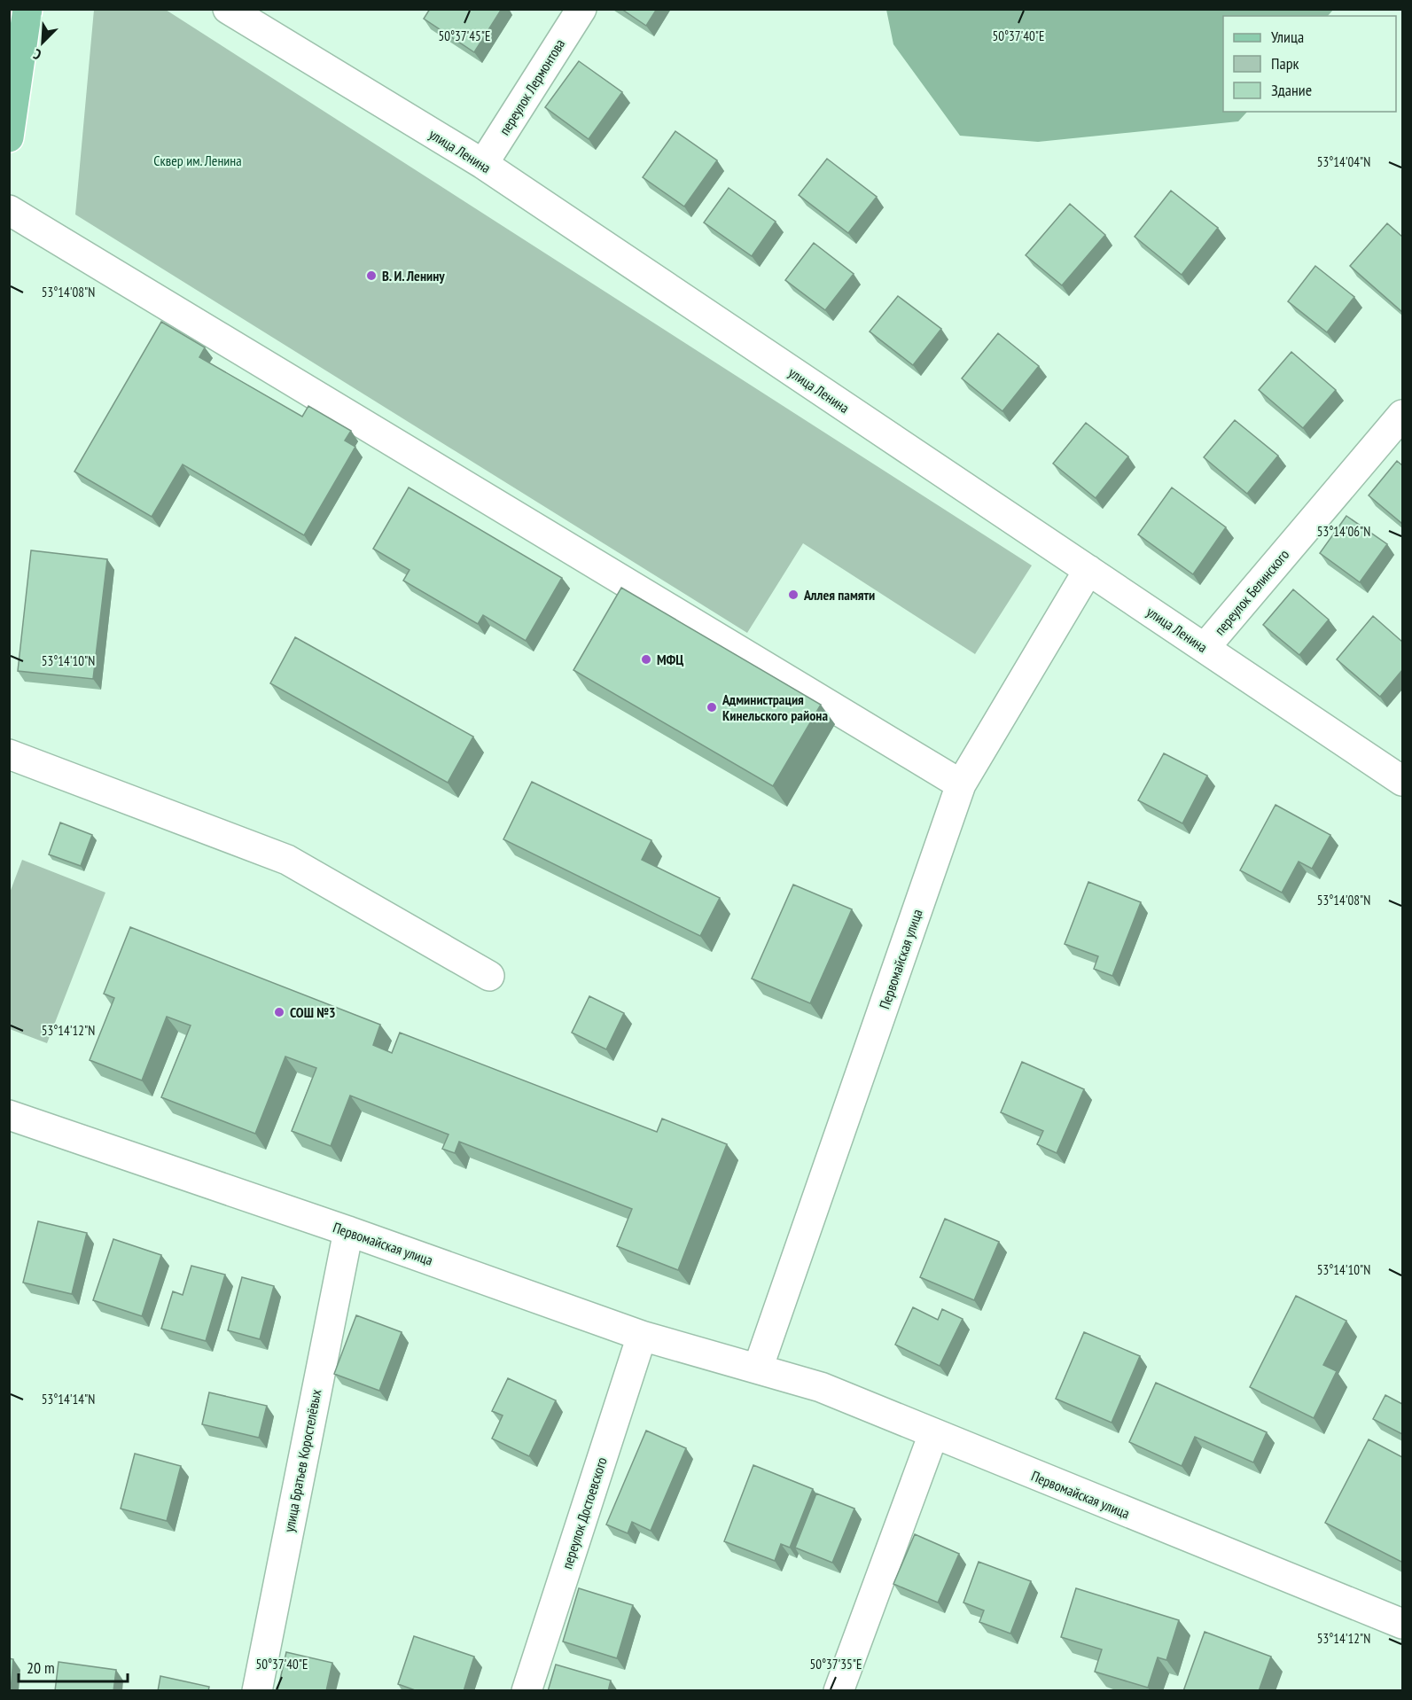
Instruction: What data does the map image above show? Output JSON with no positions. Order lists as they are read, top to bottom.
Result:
{
  "streets": {
    "street": [
      "переулок Лермонтова",
      "улица Ленина",
      "переулок Белинского",
      "Первомайская улица",
      "улица Братьев Коростелёвых",
      "переулок Достоевского"
    ]
  },
  "crossings": [
    ["переулок Лермонтова", "улица Ленина"],
    ["улица Ленина", "переулок Белинского"],
    ["улица Ленина", "Первомайская улица"],
    ["Первомайская улица", "улица Братьев Коростелёвых"],
    ["Первомайская улица", "переулок Достоевского"]
  ],
  "parks": ["Сквер им. Ленина"],
  "places": [
    "В. И. Ленину",
    "Аллея памяти",
    "МФЦ",
    "Администрация Кинельского района",
    "СОШ №3"
  ],
  "legend": ["Улица", "Парк", "Здание"],
  "scale_bar": "20 m",
  "north": "bottom left",
  "coordinates": [
    "50°37'45\"E",
    "50°37'40\"E",
    "53°14'04\"N",
    "53°14'08\"N",
    "53°14'06\"N",
    "53°14'10\"N",
    "53°14'12\"N",
    "53°14'14\"N",
    "50°37'35\"E"
  ]
}
